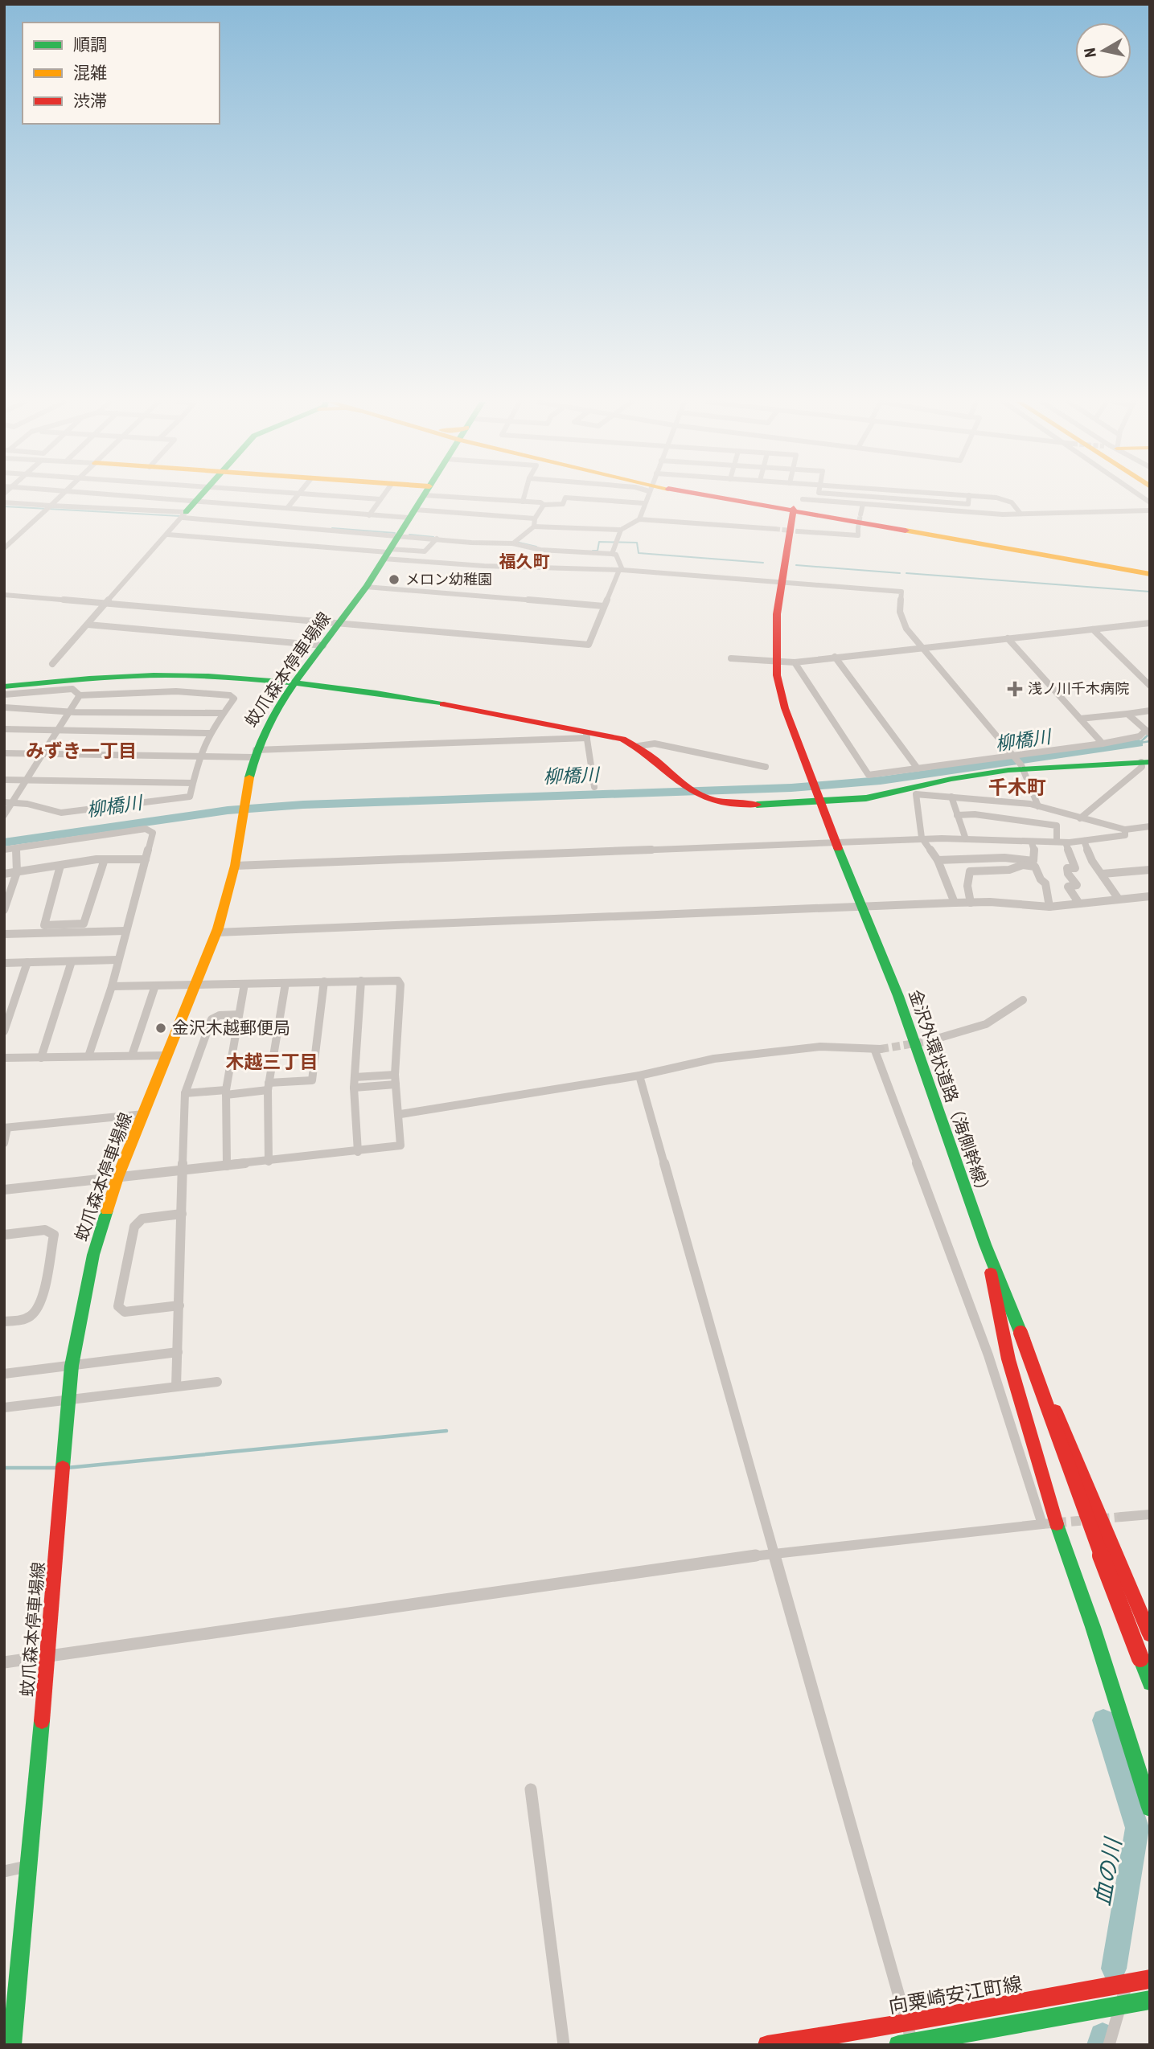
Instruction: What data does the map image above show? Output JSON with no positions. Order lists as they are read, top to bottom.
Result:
{
  "streets": {
    "main road": ["蚊爪森本停車場線", "金沢外環状道路（海側幹線）", "向粟崎安江町線"]
  },
  "districts": [
    "福久町",
    "みずき一丁目",
    "千木町",
    "木越三丁目"
  ],
  "water": ["柳橋川", "血の川"],
  "places": {
    "other": ["メロン幼稚園", "金沢木越郵便局"],
    "health": ["浅ノ川千木病院"]
  },
  "legend": ["順調", "混雑", "渋滞"],
  "north": "left"
}
